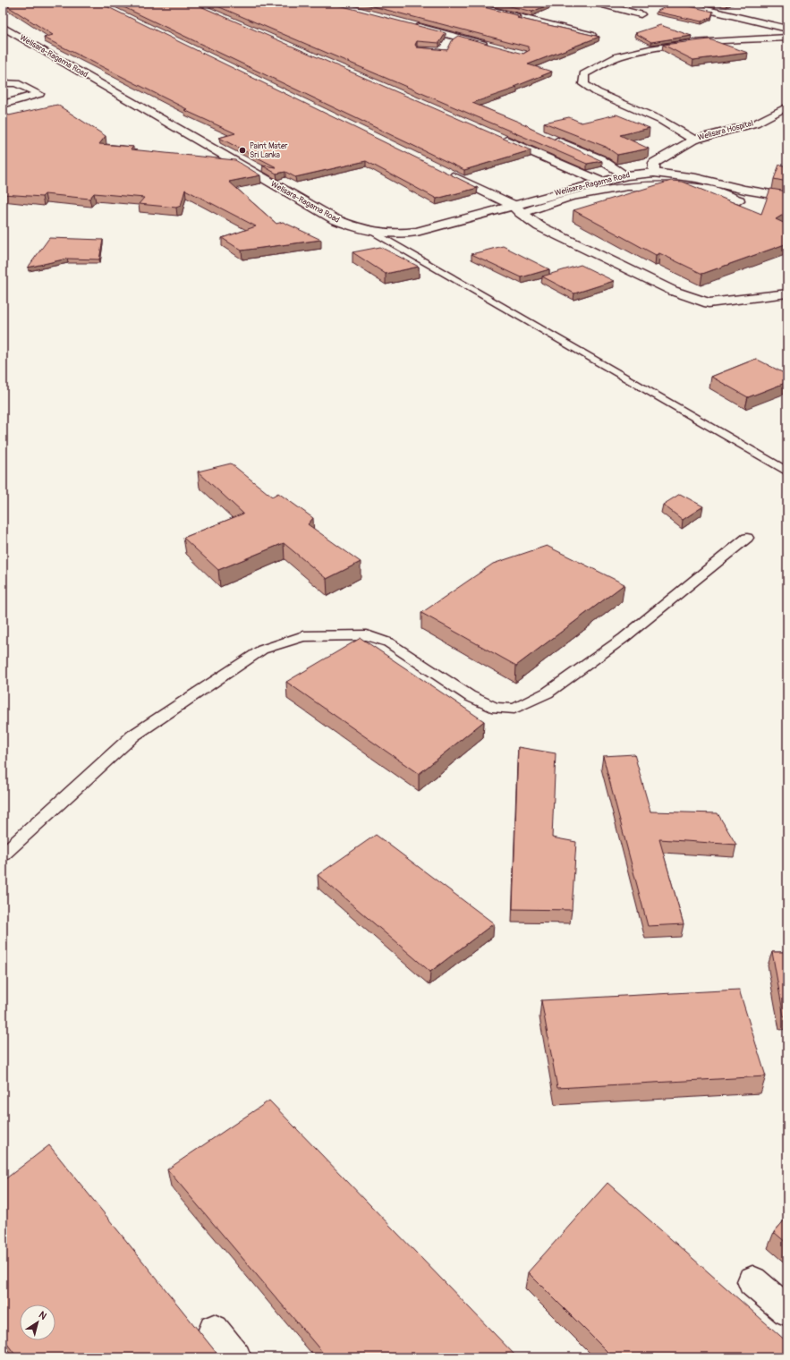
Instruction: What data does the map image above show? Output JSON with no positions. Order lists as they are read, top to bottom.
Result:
{
  "streets": {
    "street": ["Welisara-Ragama Road", "Welisara Hospital"]
  },
  "crossings": [
    ["Welisara-Ragama Road", "Welisara Hospital"]
  ],
  "places": ["Paint Mater Sri Lanka"],
  "north": "top right"
}
